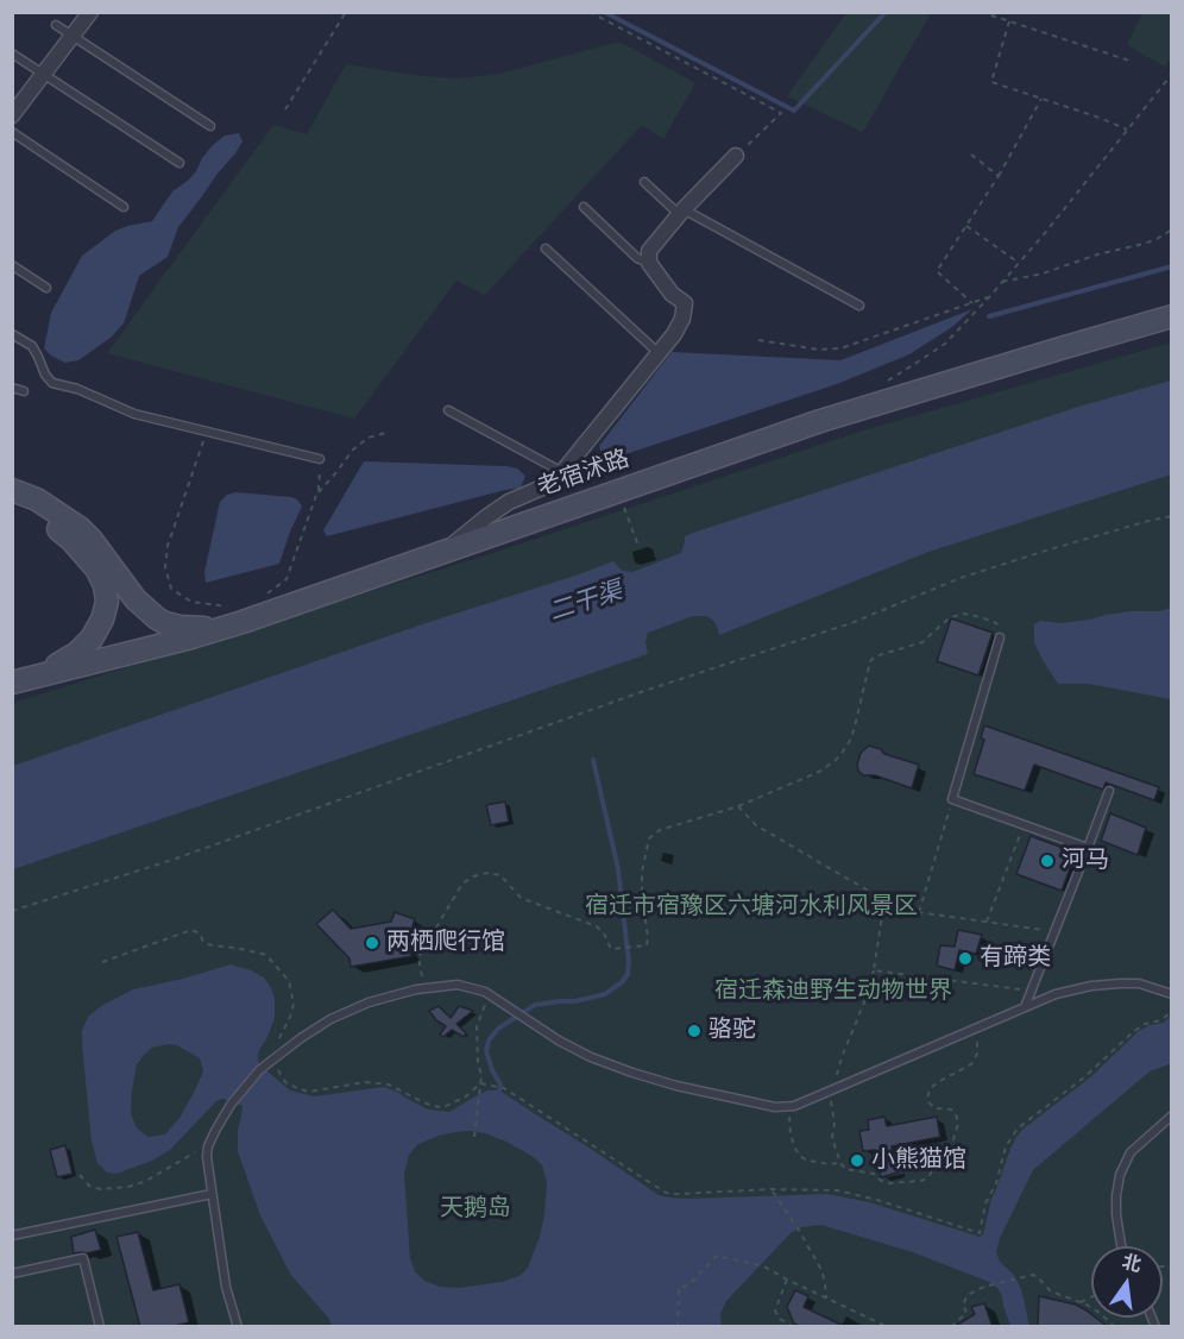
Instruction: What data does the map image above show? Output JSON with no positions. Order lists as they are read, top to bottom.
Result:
{
  "streets": {
    "main road": ["老宿沭路"]
  },
  "water": ["二干渠"],
  "parks": ["宿迁市宿豫区六塘河水利风景区", "宿迁森迪野生动物世界", "天鹅岛"],
  "places": [
    "河马",
    "两栖爬行馆",
    "有蹄类",
    "骆驼",
    "小熊猫馆"
  ],
  "north": "top"
}
